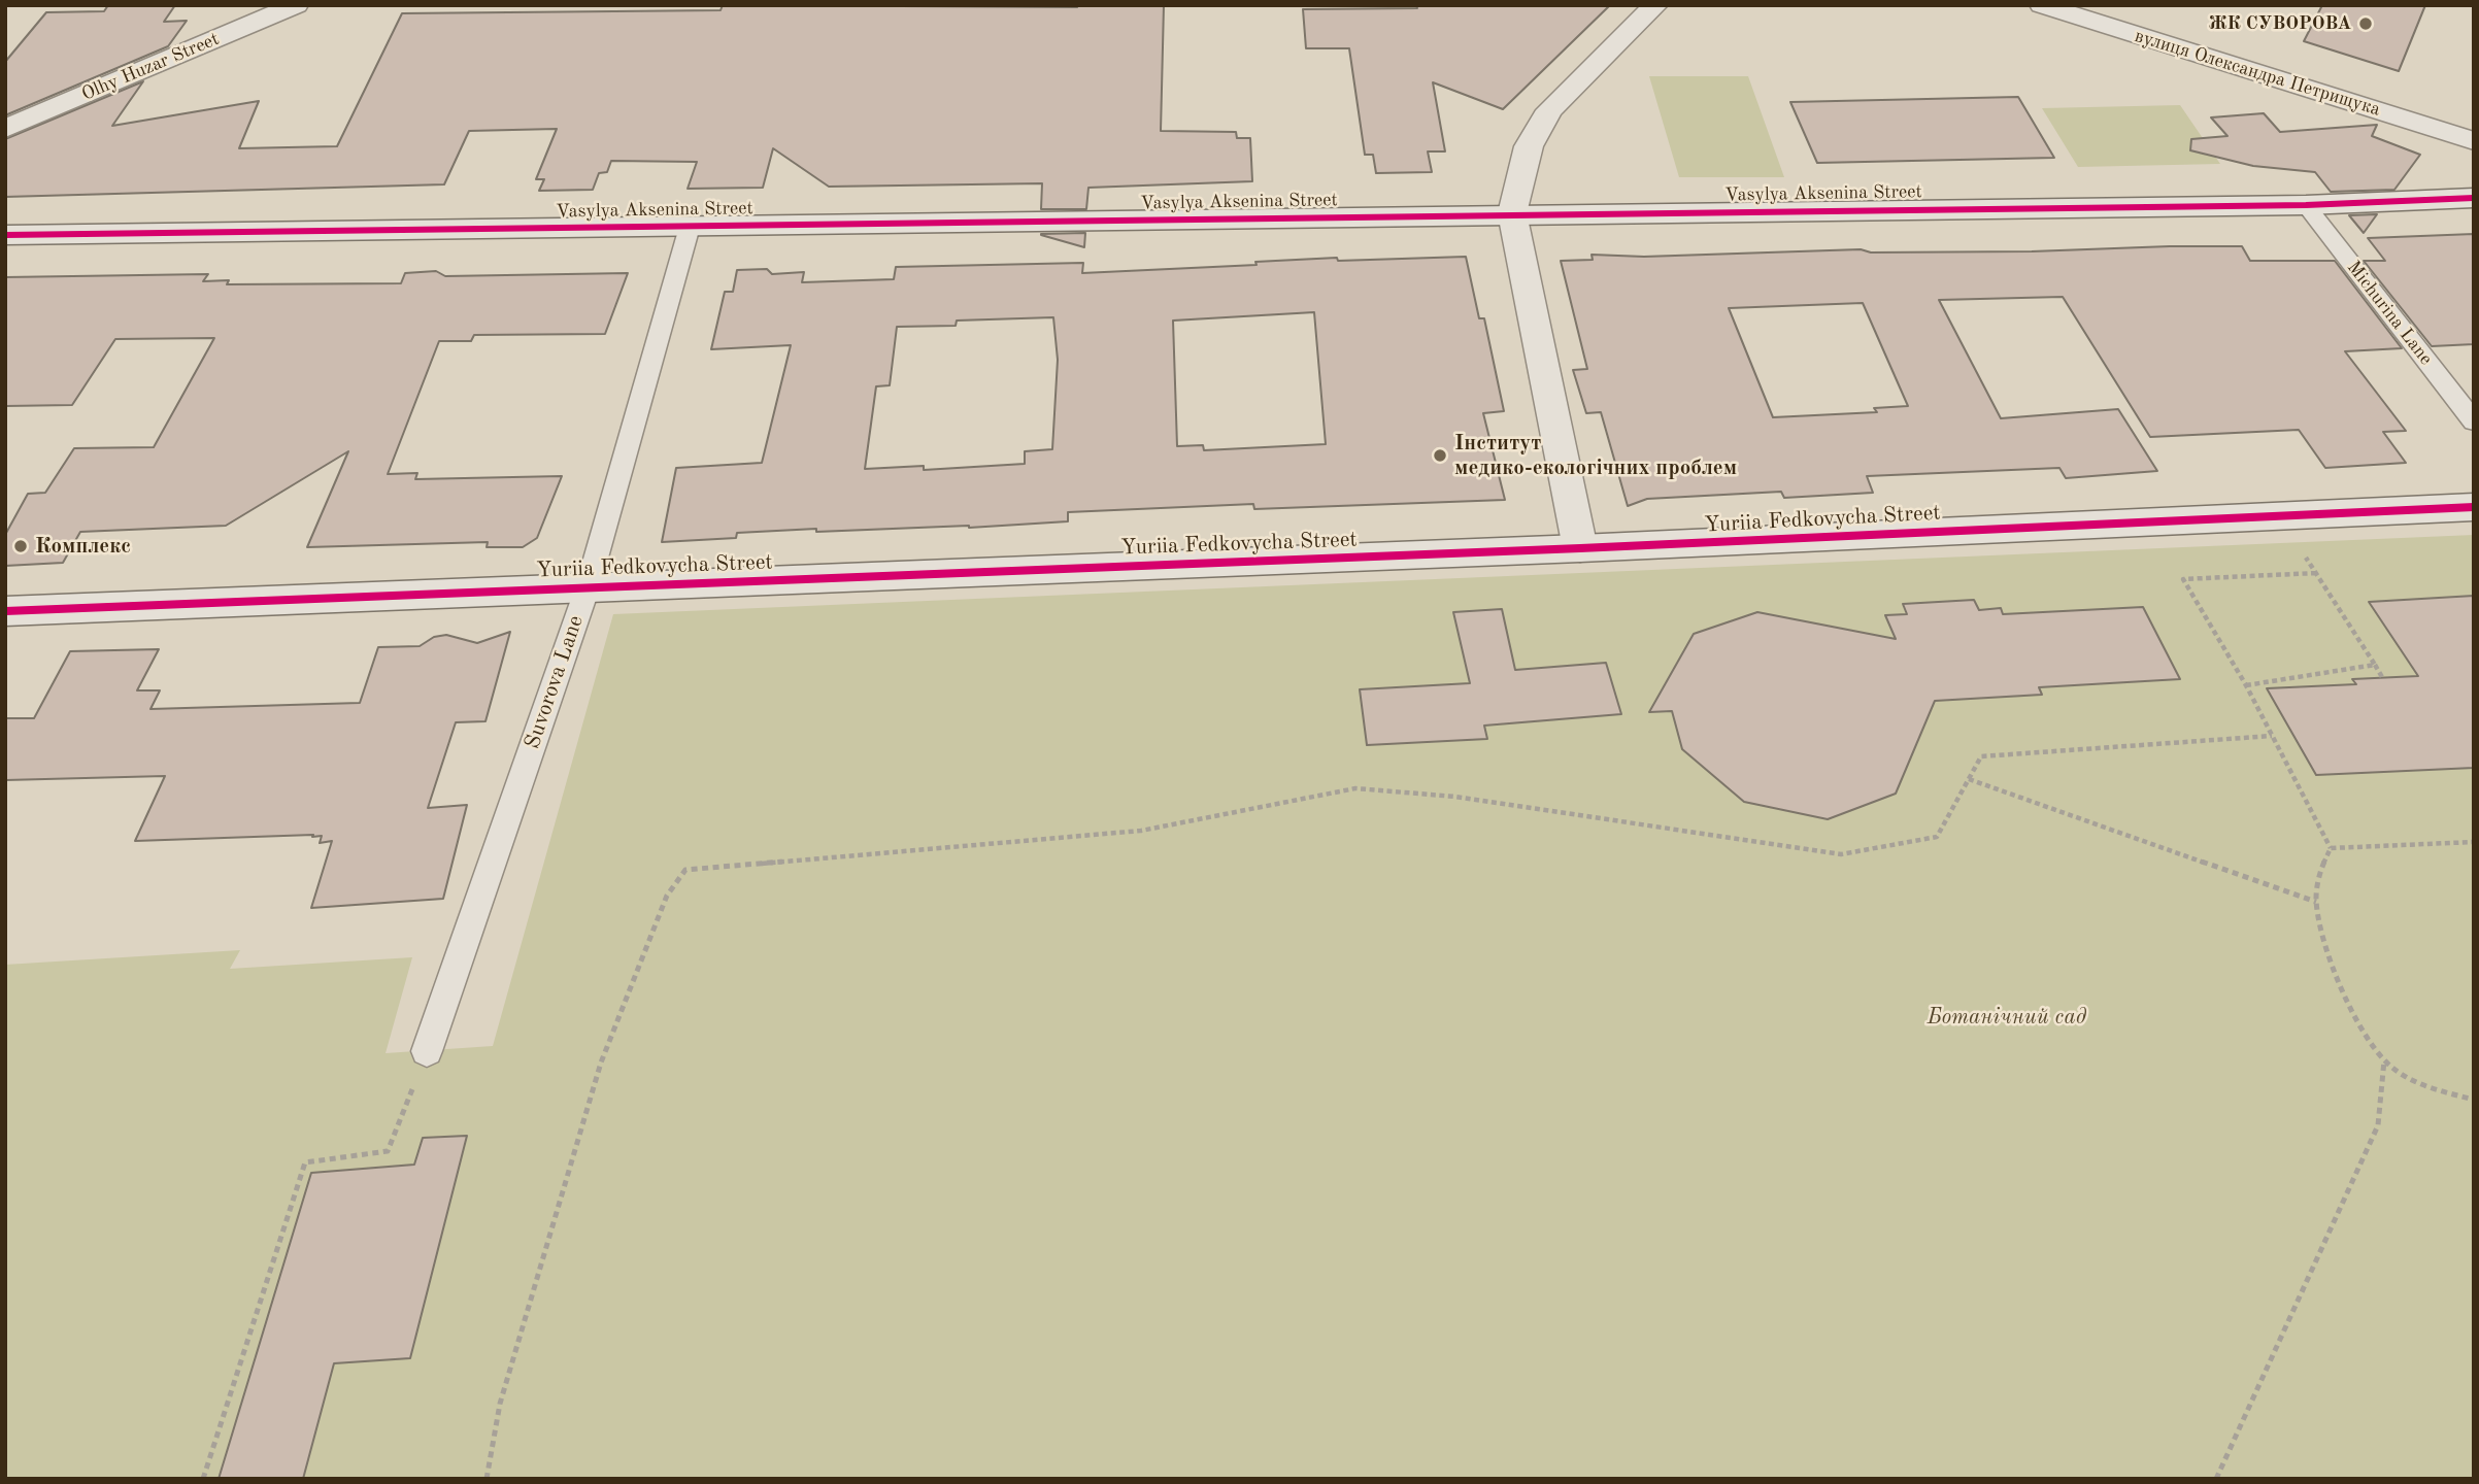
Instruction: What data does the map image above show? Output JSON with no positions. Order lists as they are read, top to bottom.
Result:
{
  "streets": {
    "street": [
      "Olhy Huzar Street",
      "вулиця Олександра Петрищука",
      "Vasylya Aksenina Street",
      "Yuriia Fedkovycha Street"
    ],
    "lane": ["Michurina Lane", "Suvorova Lane"]
  },
  "crossings": [
    ["Vasylya Aksenina Street", "Michurina Lane"],
    ["Vasylya Aksenina Street", "Suvorova Lane"],
    ["Yuriia Fedkovycha Street", "Suvorova Lane"]
  ],
  "parks": ["Ботанічний сад"],
  "places": ["ЖК СУВОРОВА", "Інститут медико-екологічних проблем", "Комплекс"]
}
